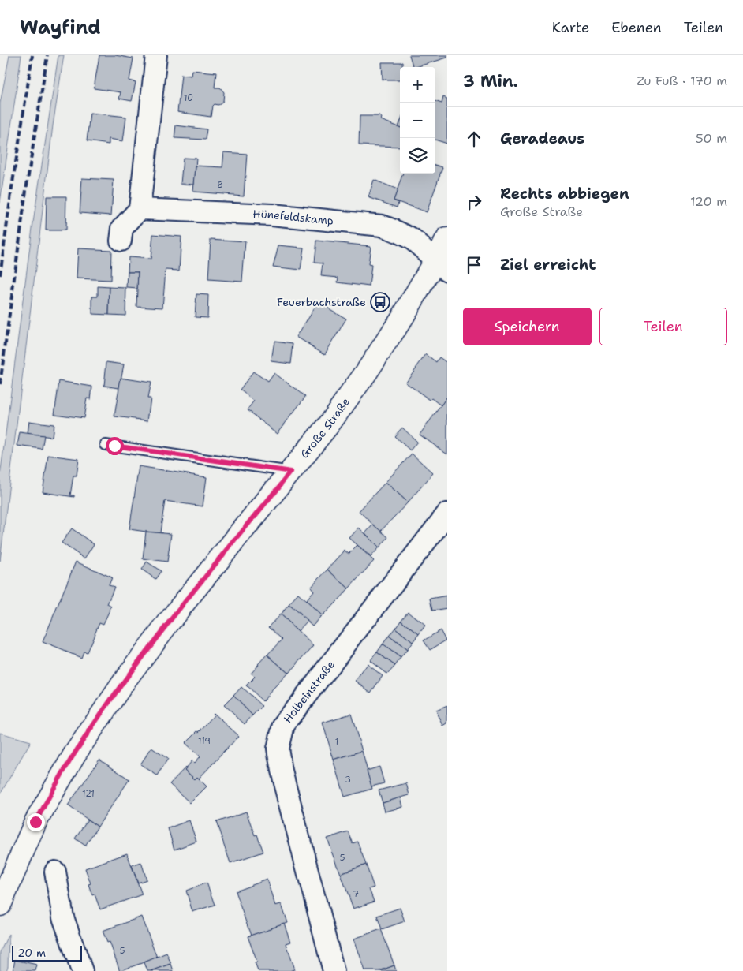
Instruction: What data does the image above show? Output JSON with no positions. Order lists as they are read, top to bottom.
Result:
{
  "streets": {
    "main road": ["Große Straße"],
    "street": ["Hünefeldskamp", "Holbeinstraße"]
  },
  "crossings": [
    ["Hünefeldskamp", "Große Straße"]
  ],
  "places": {
    "bus stop": ["Feuerbachstraße"]
  },
  "house_numbers": [
    "10",
    "8",
    "119",
    "1",
    "3",
    "121",
    "5",
    "7",
    "5"
  ],
  "scale_bar": "20 m",
  "page": {
    "header": "Wayfind",
    "nav": ["Karte", "Ebenen", "Teilen"],
    "heading": ["3 Min.", "Zu Fuß · 170 m"],
    "map_buttons": ["+", "−"],
    "list": [
      ["Geradeaus", "50 m"],
      ["Rechts abbiegen", "Große Straße", "120 m"],
      "Ziel erreicht"
    ],
    "buttons": ["Speichern", "Teilen"],
    "scale": "20 m"
  }
}
